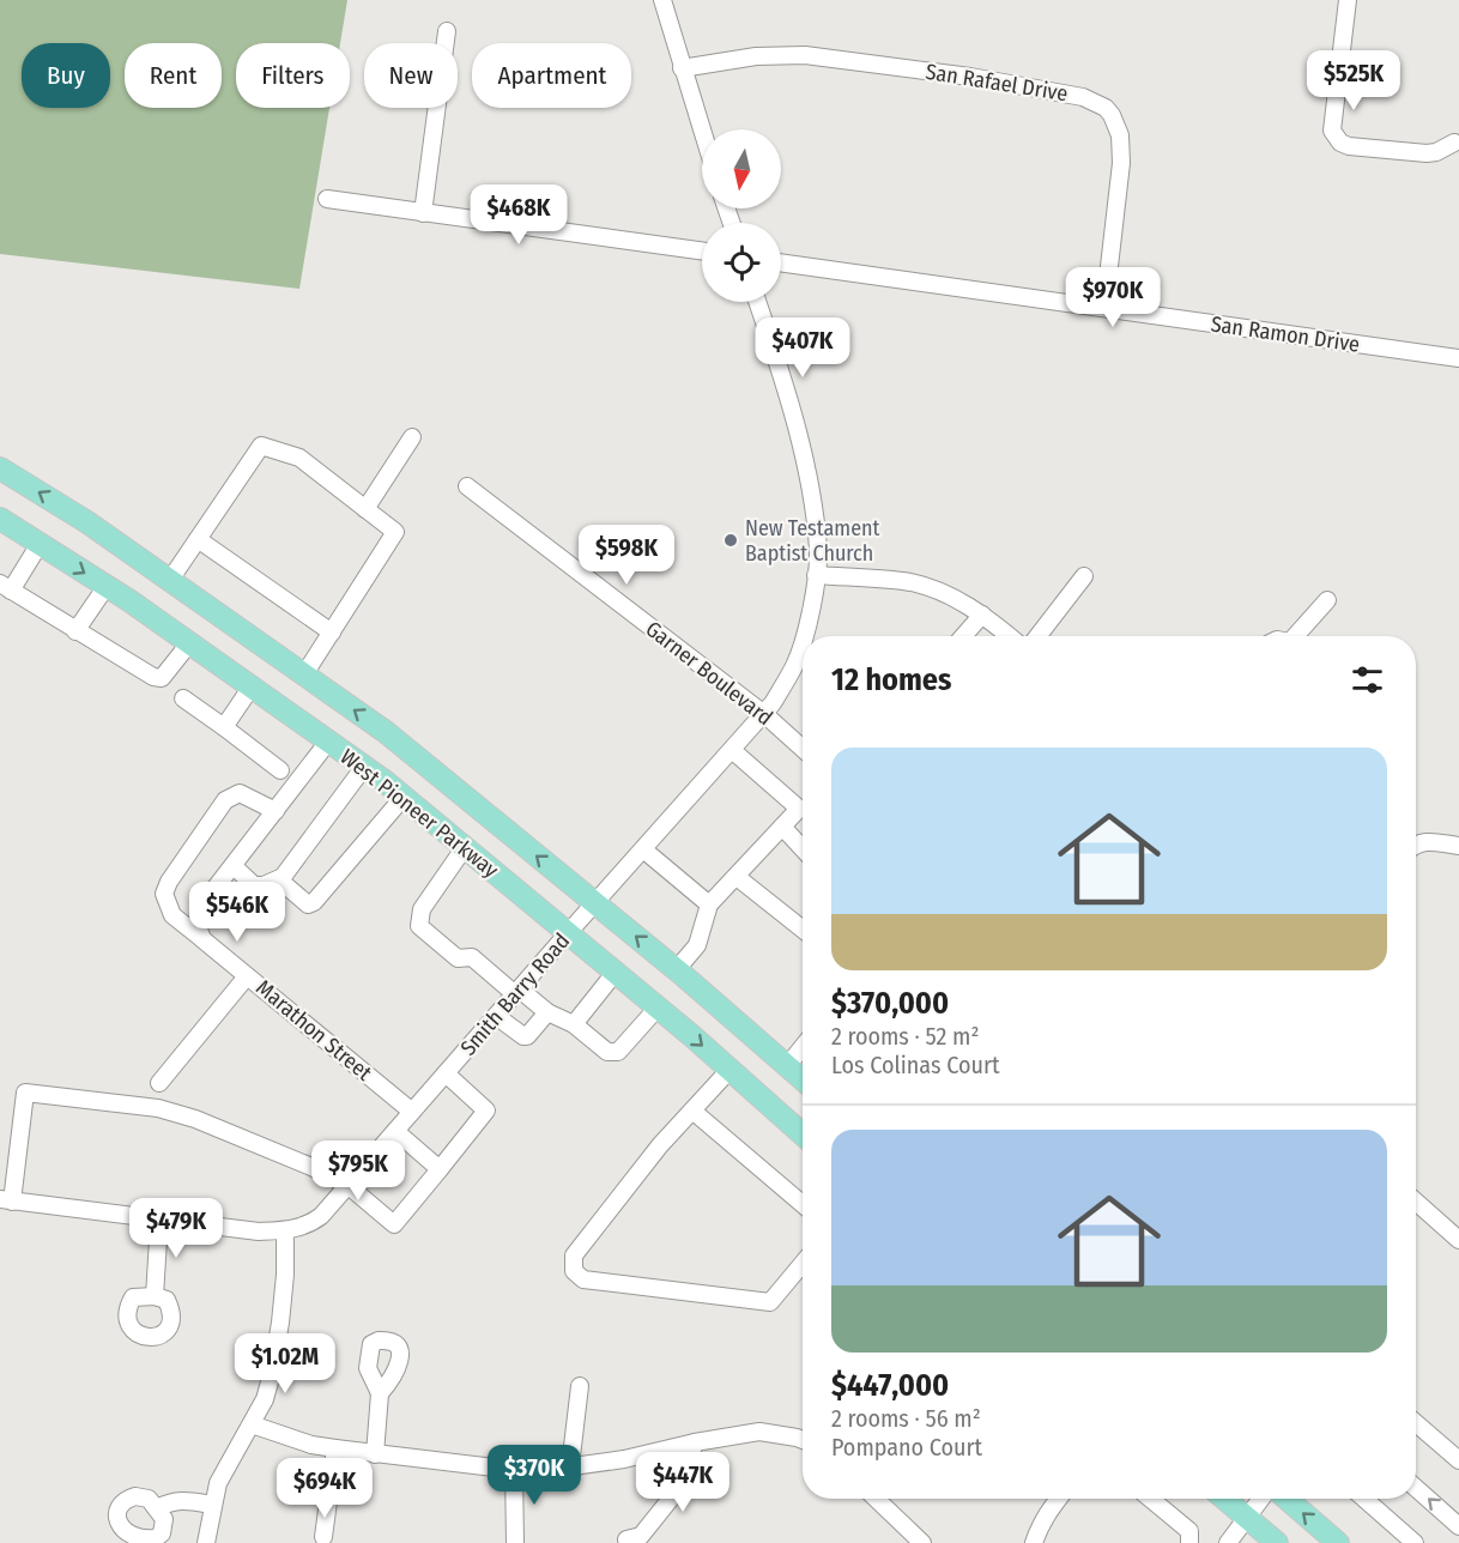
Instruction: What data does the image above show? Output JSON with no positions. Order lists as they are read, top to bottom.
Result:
{
  "streets": {
    "main road": ["West Pioneer Parkway"],
    "street": [
      "San Rafael Drive",
      "San Ramon Drive",
      "Garner Boulevard",
      "Smith Barry Road",
      "Marathon Street"
    ]
  },
  "crossings": [
    ["San Rafael Drive", "San Ramon Drive"],
    ["Garner Boulevard", "Smith Barry Road"],
    ["West Pioneer Parkway", "Smith Barry Road"],
    ["Smith Barry Road", "Marathon Street"]
  ],
  "places": ["New Testament Baptist Church"],
  "north": "bottom",
  "page": {
    "chip": [
      "Buy",
      "Rent",
      "Filters",
      "New",
      "Apartment"
    ],
    "price": [
      "$525K",
      "$468K",
      "$970K",
      "$407K",
      "$598K",
      "$546K",
      "$795K",
      "$479K",
      "$1.02M",
      "$370K",
      "$447K",
      "$694K"
    ],
    "heading": "12 homes",
    "list": [
      {
        "name": "$370,000",
        "note": "2 rooms · 52 m² · Los Colinas Court"
      },
      {
        "name": "$447,000",
        "note": "2 rooms · 56 m² · Pompano Court"
      }
    ]
  }
}
